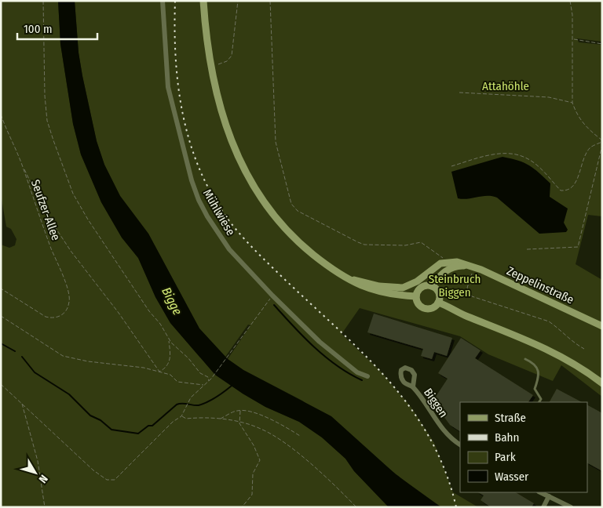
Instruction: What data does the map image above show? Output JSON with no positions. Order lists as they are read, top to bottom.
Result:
{
  "streets": {
    "main road": ["Zeppelinstraße"],
    "street": ["Mühlwiese", "Biggen"],
    "path": ["Seufzer-Allee"]
  },
  "water": ["Bigge"],
  "parks": ["Attahöhle", "Steinbruch Biggen"],
  "legend": [
    "Straße",
    "Bahn",
    "Park",
    "Wasser"
  ],
  "scale_bar": "100 m",
  "north": "bottom right"
}
